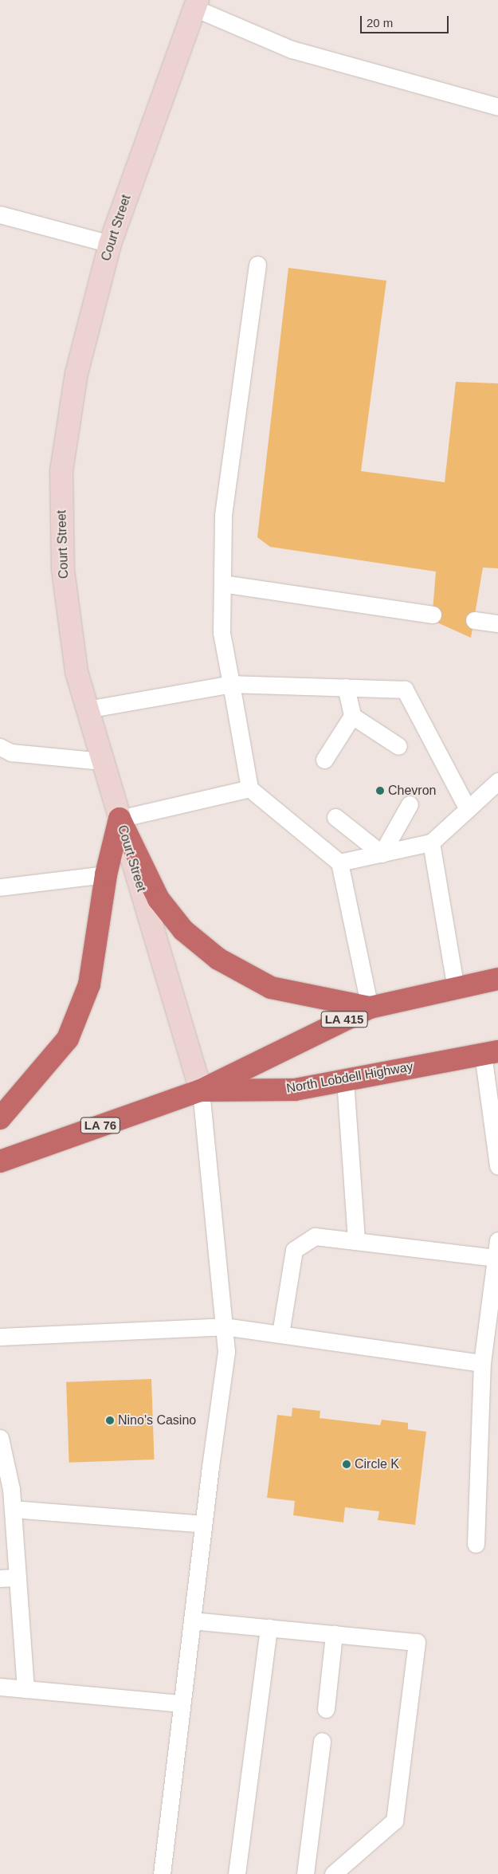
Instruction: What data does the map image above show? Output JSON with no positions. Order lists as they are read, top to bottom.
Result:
{
  "streets": {
    "highway": ["LA 415", "North Lobdell Highway", "LA 76"],
    "main road": ["Court Street"]
  },
  "crossings": [
    ["Court Street", "North Lobdell Highway"]
  ],
  "places": ["Chevron", "Nino's Casino", "Circle K"],
  "scale_bar": "20 m"
}
